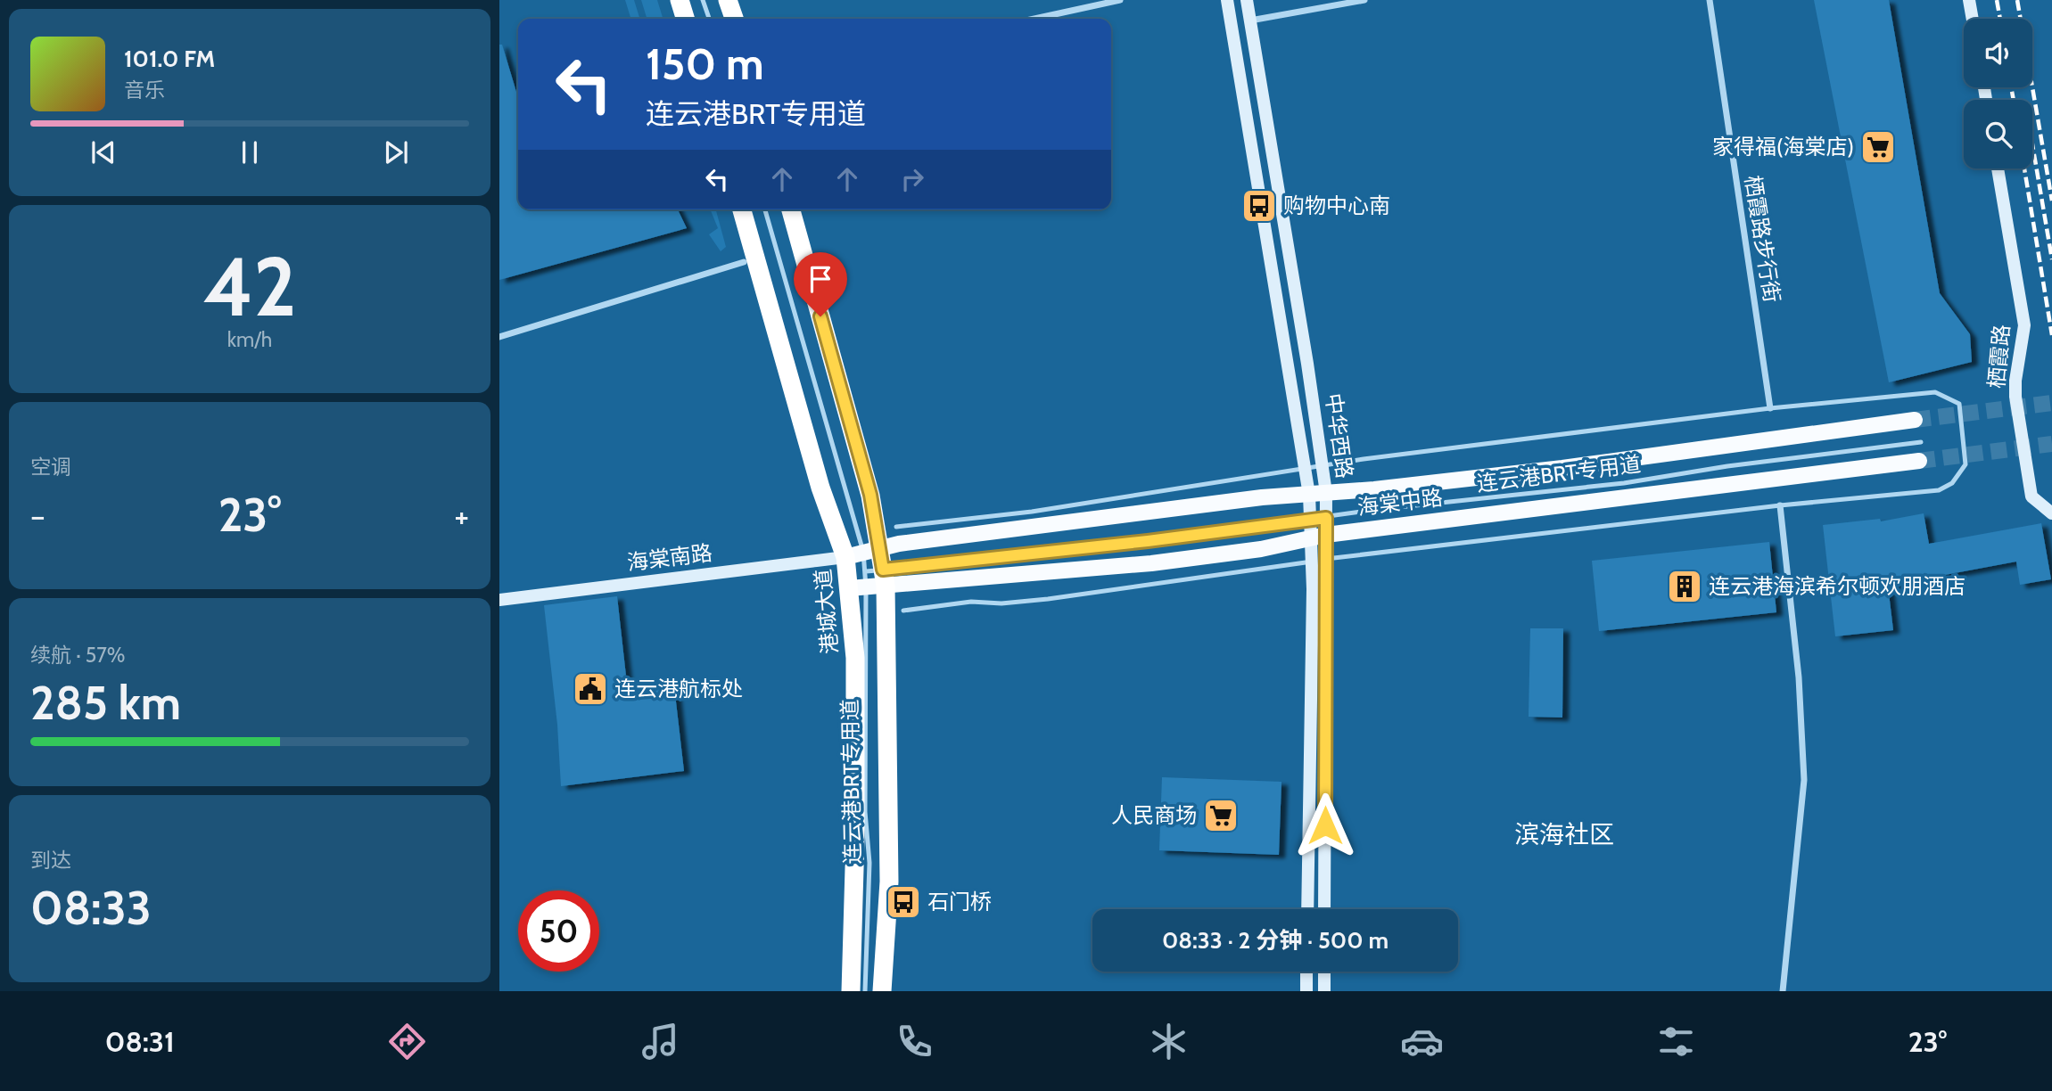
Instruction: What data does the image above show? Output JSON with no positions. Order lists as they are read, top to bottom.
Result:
{
  "streets": {
    "highway": ["港城大道"],
    "main road": [
      "栖霞路",
      "中华西路",
      "海棠中路",
      "海棠南路"
    ],
    "street": ["栖霞路步行街"],
    "lane": ["连云港BRT专用道"]
  },
  "crossings": [
    ["中华西路", "连云港BRT专用道"],
    ["中华西路", "海棠中路"],
    ["连云港BRT专用道", "海棠中路"],
    ["连云港BRT专用道", "港城大道"],
    ["海棠中路", "海棠南路"],
    ["海棠中路", "港城大道"],
    ["海棠南路", "港城大道"]
  ],
  "districts": ["滨海社区"],
  "places": {
    "supermarket": ["家得福(海棠店)", "人民商场"],
    "bus stop": ["购物中心南", "石门桥"],
    "building": ["连云港海滨希尔顿欢朋酒店"],
    "public building": ["连云港航标处"]
  },
  "page": {
    "turn": ["150 m", "连云港BRT专用道"],
    "song": ["101.0 FM", "音乐"],
    "tile": [
      ["42", "km/h"],
      "空调",
      ["续航 · 57%", "285 km"],
      ["到达", "08:33"]
    ],
    "heat": ["−", "23°", "+"],
    "limit": "50",
    "trip": "08:33 · 2 分钟 · 500 m",
    "tabs": ["08:31", "23°"]
  }
}
